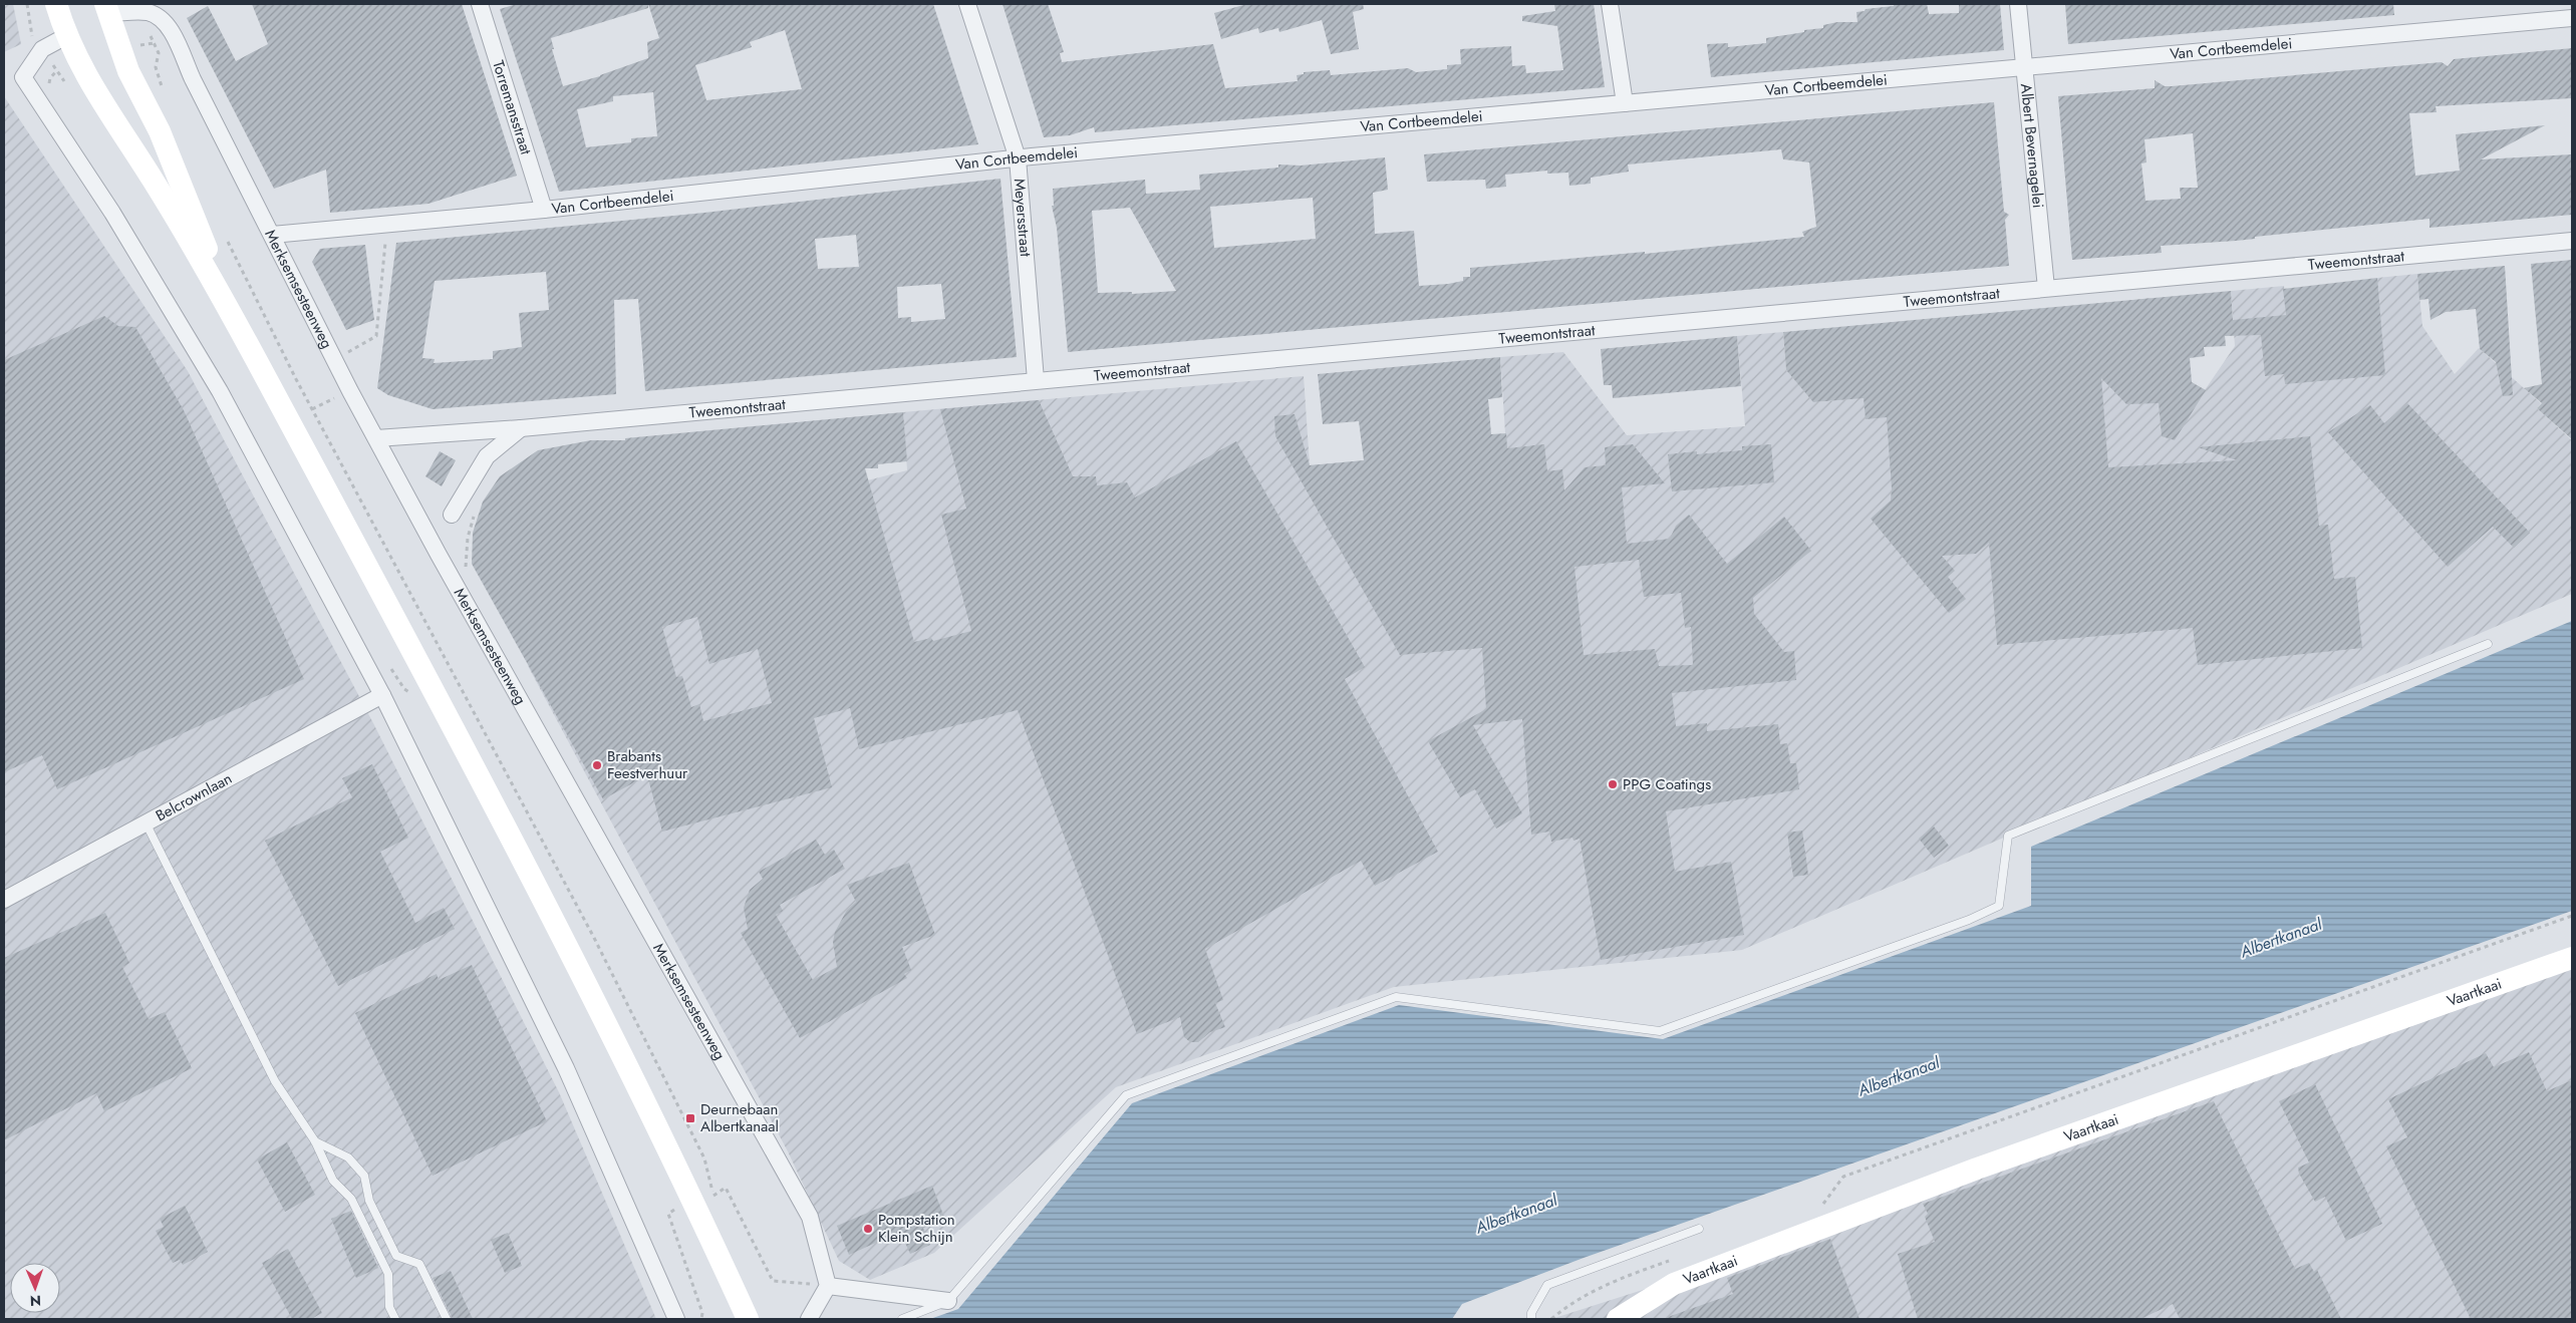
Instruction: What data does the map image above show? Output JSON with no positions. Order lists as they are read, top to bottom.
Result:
{
  "streets": {
    "main road": ["Merksemsesteenweg", "Vaartkaai"],
    "street": [
      "Van Cortbeemdelei",
      "Torremansstraat",
      "Albert Bevernagelei",
      "Meyersstraat",
      "Tweemontstraat",
      "Belcrownlaan"
    ]
  },
  "crossings": [
    ["Van Cortbeemdelei", "Torremansstraat"],
    ["Van Cortbeemdelei", "Albert Bevernagelei"],
    ["Van Cortbeemdelei", "Meyersstraat"],
    ["Van Cortbeemdelei", "Merksemsesteenweg"],
    ["Albert Bevernagelei", "Tweemontstraat"],
    ["Meyersstraat", "Tweemontstraat"],
    ["Tweemontstraat", "Merksemsesteenweg"]
  ],
  "water": ["Albertkanaal"],
  "places": {
    "other": ["Brabants Feestverhuur", "PPG Coatings", "Pompstation Klein Schijn"],
    "transit": ["Deurnebaan Albertkanaal"]
  },
  "north": "bottom"
}
